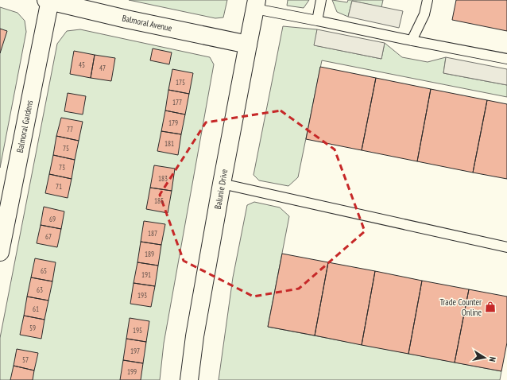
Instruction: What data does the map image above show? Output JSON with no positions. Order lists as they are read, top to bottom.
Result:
{
  "streets": {
    "street": ["Balmoral Avenue", "Balmoral Gardens", "Balunie Drive"]
  },
  "crossings": [
    ["Balmoral Avenue", "Balmoral Gardens"],
    ["Balmoral Avenue", "Balunie Drive"]
  ],
  "places": {
    "shop": ["Trade Counter Online"]
  },
  "house_numbers": [
    "45",
    "47",
    "175",
    "177",
    "179",
    "77",
    "181",
    "75",
    "73",
    "183",
    "71",
    "185",
    "69",
    "187",
    "67",
    "189",
    "65",
    "191",
    "63",
    "193",
    "61",
    "59",
    "195",
    "197",
    "57",
    "199"
  ],
  "north": "right"
}
